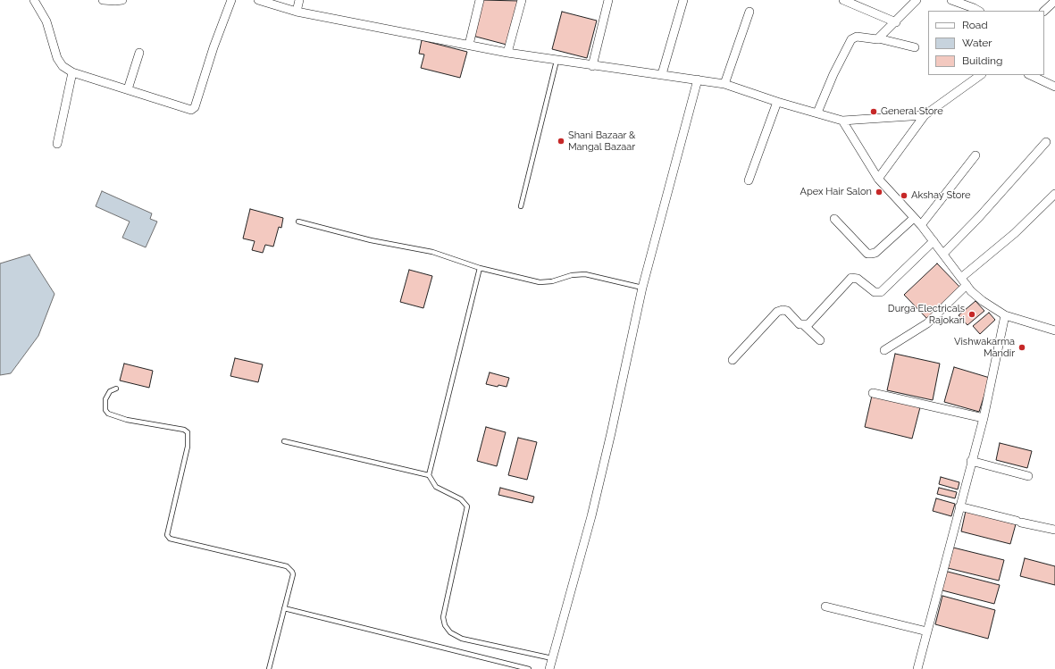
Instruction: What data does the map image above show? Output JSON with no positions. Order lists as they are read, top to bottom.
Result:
{
  "places": [
    "General Store",
    "Shani Bazaar & Mangal Bazaar",
    "Apex Hair Salon",
    "Akshay Store",
    "Durga Electricals Rajokari",
    "Vishwakarma Mandir"
  ],
  "legend": ["Road", "Water", "Building"]
}
